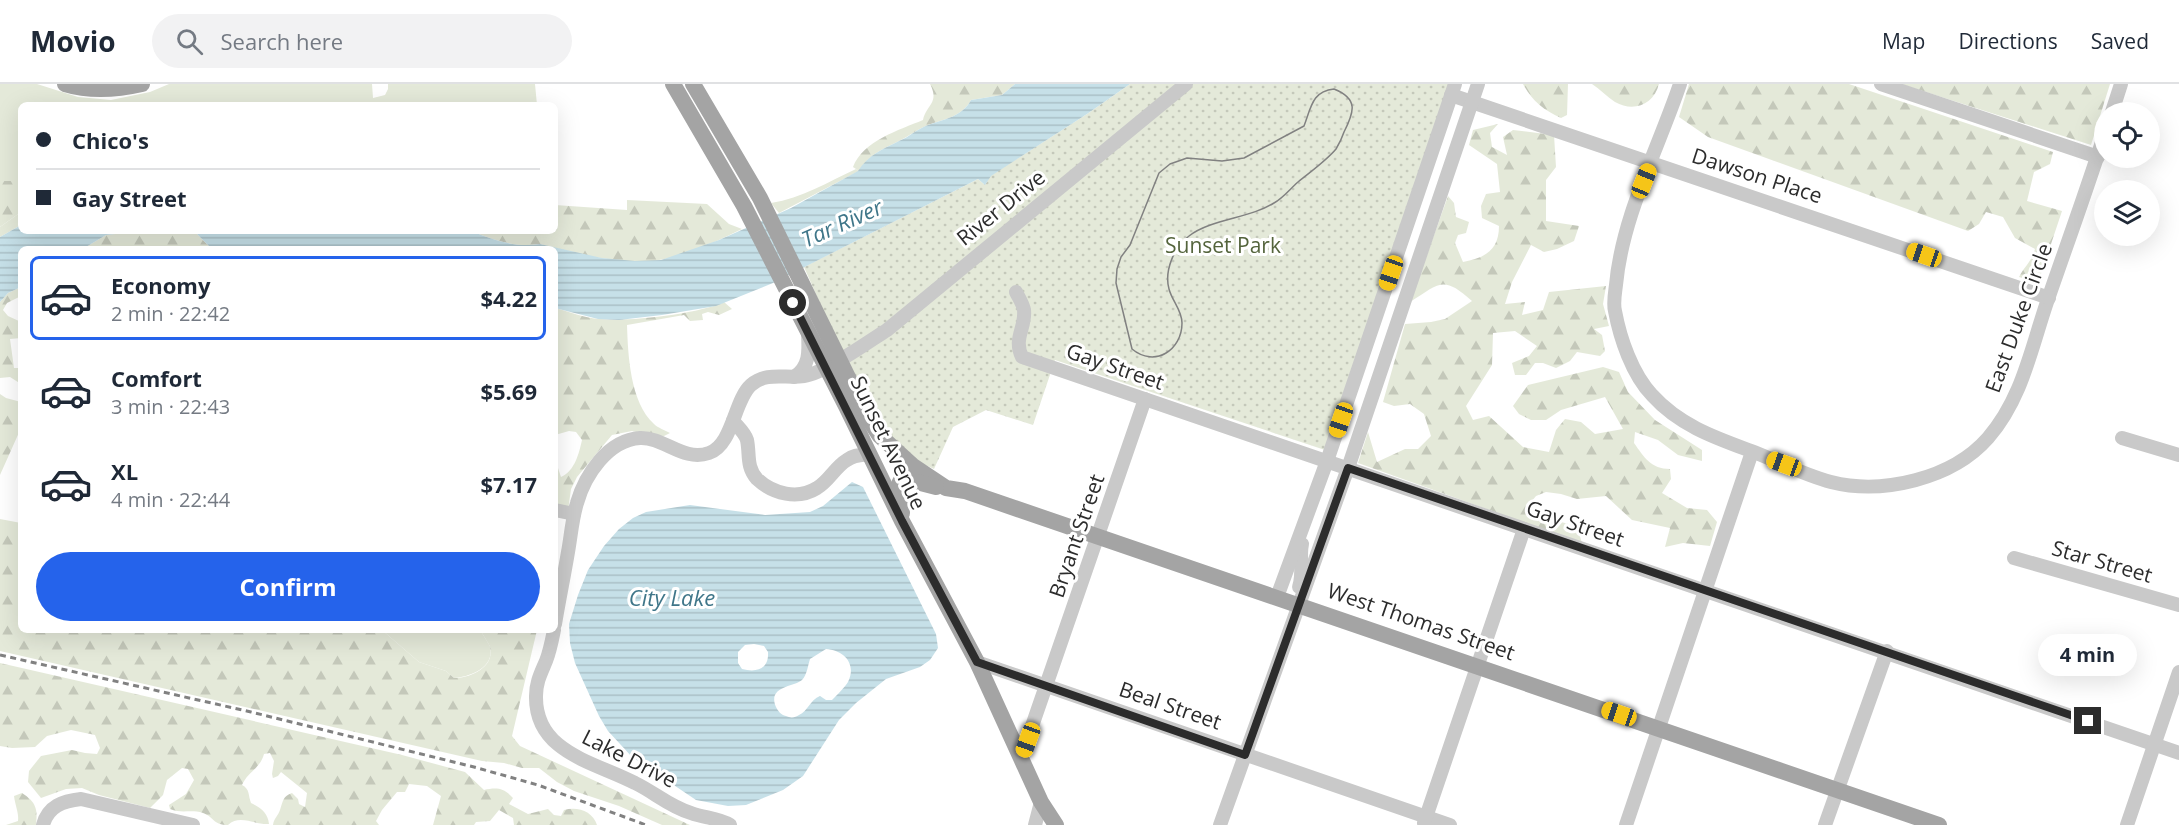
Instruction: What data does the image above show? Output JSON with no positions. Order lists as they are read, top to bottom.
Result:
{
  "streets": {
    "main road": ["Sunset Avenue", "West Thomas Street"],
    "street": [
      "Dawson Place",
      "River Drive",
      "East Duke Circle",
      "Gay Street",
      "Bryant Street",
      "Star Street",
      "Beal Street",
      "Lake Drive"
    ]
  },
  "crossings": [
    ["Dawson Place", "East Duke Circle"],
    ["River Drive", "Sunset Avenue"],
    ["River Drive", "West Thomas Street"],
    ["Gay Street", "Bryant Street"],
    ["Sunset Avenue", "Bryant Street"],
    ["Sunset Avenue", "West Thomas Street"],
    ["Sunset Avenue", "Beal Street"],
    ["Bryant Street", "West Thomas Street"],
    ["Bryant Street", "Beal Street"]
  ],
  "water": ["Tar River", "City Lake"],
  "parks": ["Sunset Park"],
  "page": {
    "header": "Movio",
    "search": "Search here",
    "nav": ["Map", "Directions", "Saved"],
    "banner": ["Chico's", "Gay Street"],
    "list": [
      {
        "name": "Economy",
        "note": "2 min · 22:42",
        "value": "$4.22"
      },
      {
        "name": "Comfort",
        "note": "3 min · 22:43",
        "value": "$5.69"
      },
      {
        "name": "XL",
        "note": "4 min · 22:44",
        "value": "$7.17"
      }
    ],
    "buttons": "Confirm",
    "bubble": "4 min"
  }
}
